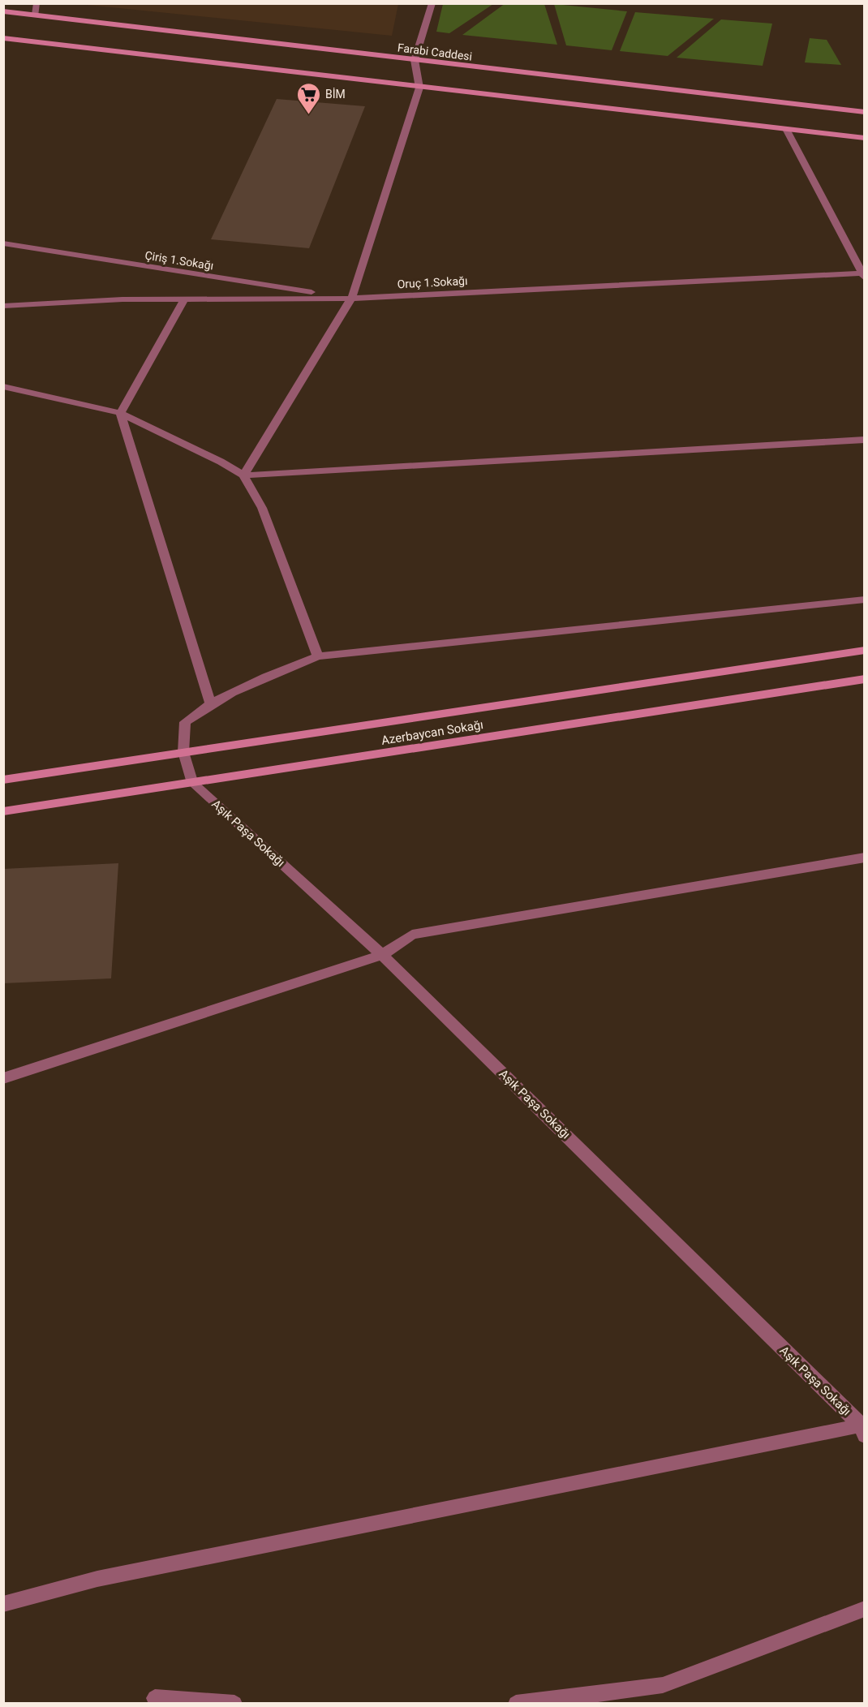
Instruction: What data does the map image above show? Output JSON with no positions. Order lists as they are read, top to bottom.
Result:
{
  "streets": {
    "street": [
      "Farabi Caddesi",
      "Çiriş 1.Sokağı",
      "Oruç 1.Sokağı",
      "Azerbaycan Sokağı",
      "Aşık Paşa Sokağı"
    ]
  },
  "crossings": [
    ["Çiriş 1.Sokağı", "Oruç 1.Sokağı"],
    ["Azerbaycan Sokağı", "Aşık Paşa Sokağı"]
  ],
  "places": {
    "supermarket": ["BİM"]
  }
}
